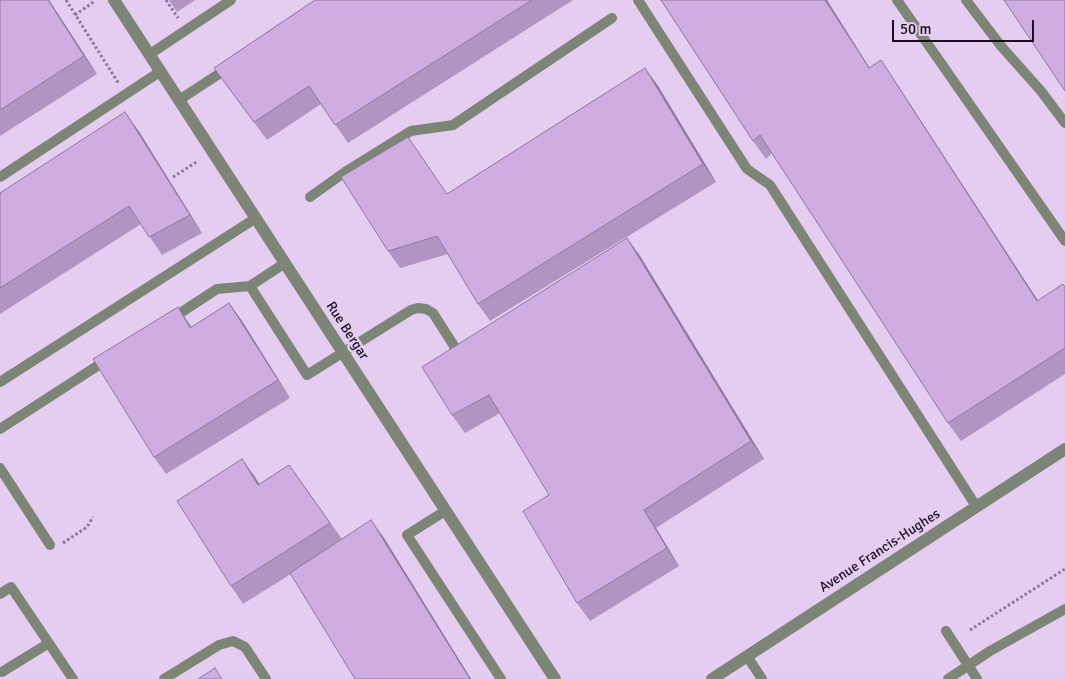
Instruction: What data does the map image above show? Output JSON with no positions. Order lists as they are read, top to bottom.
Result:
{
  "streets": {
    "street": ["Rue Bergar", "Avenue Francis-Hughes"]
  },
  "scale_bar": "50 m"
}
